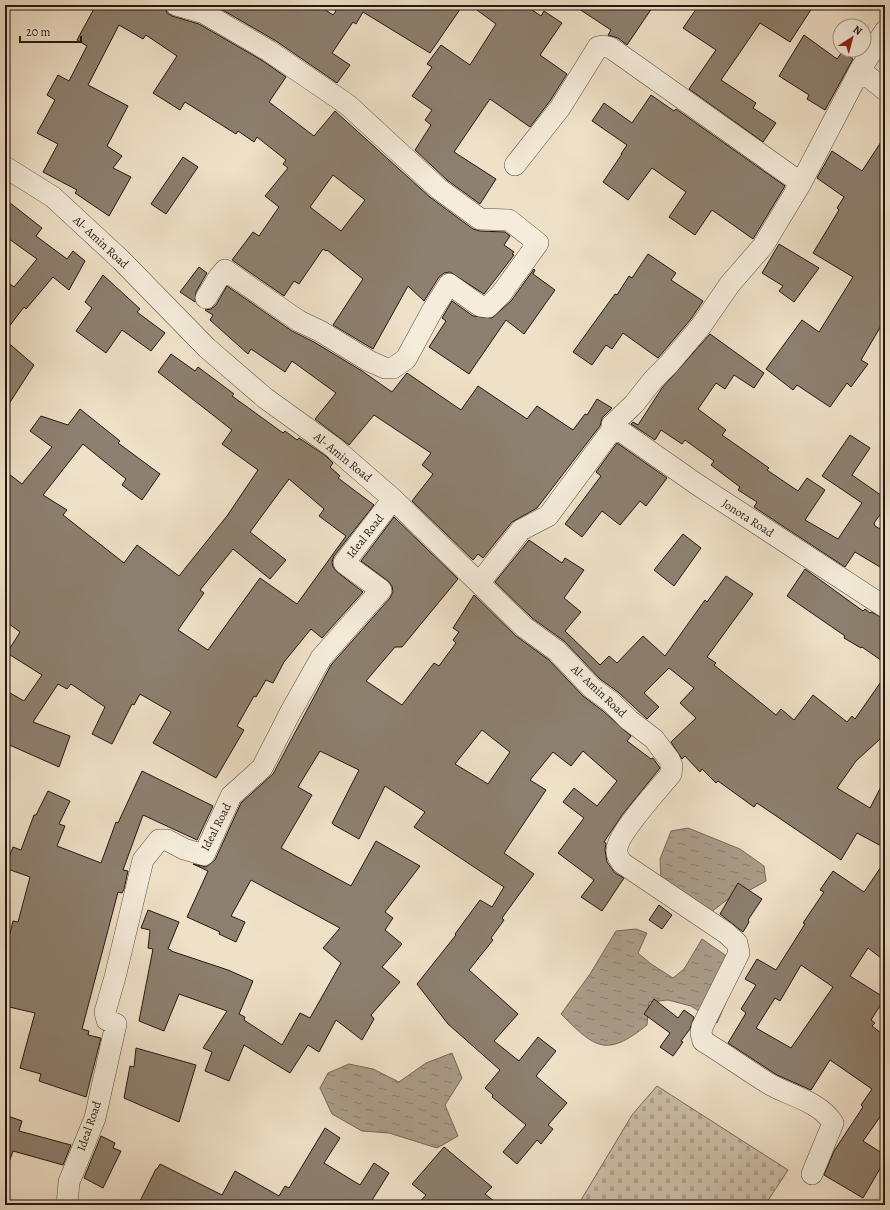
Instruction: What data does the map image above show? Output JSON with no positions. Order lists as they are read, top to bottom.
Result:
{
  "streets": {
    "street": ["Al- Amin Road", "Jonota Road", "Ideal Road"]
  },
  "crossings": [
    ["Al- Amin Road", "Ideal Road"]
  ],
  "scale_bar": "20 m",
  "north": "top right"
}
